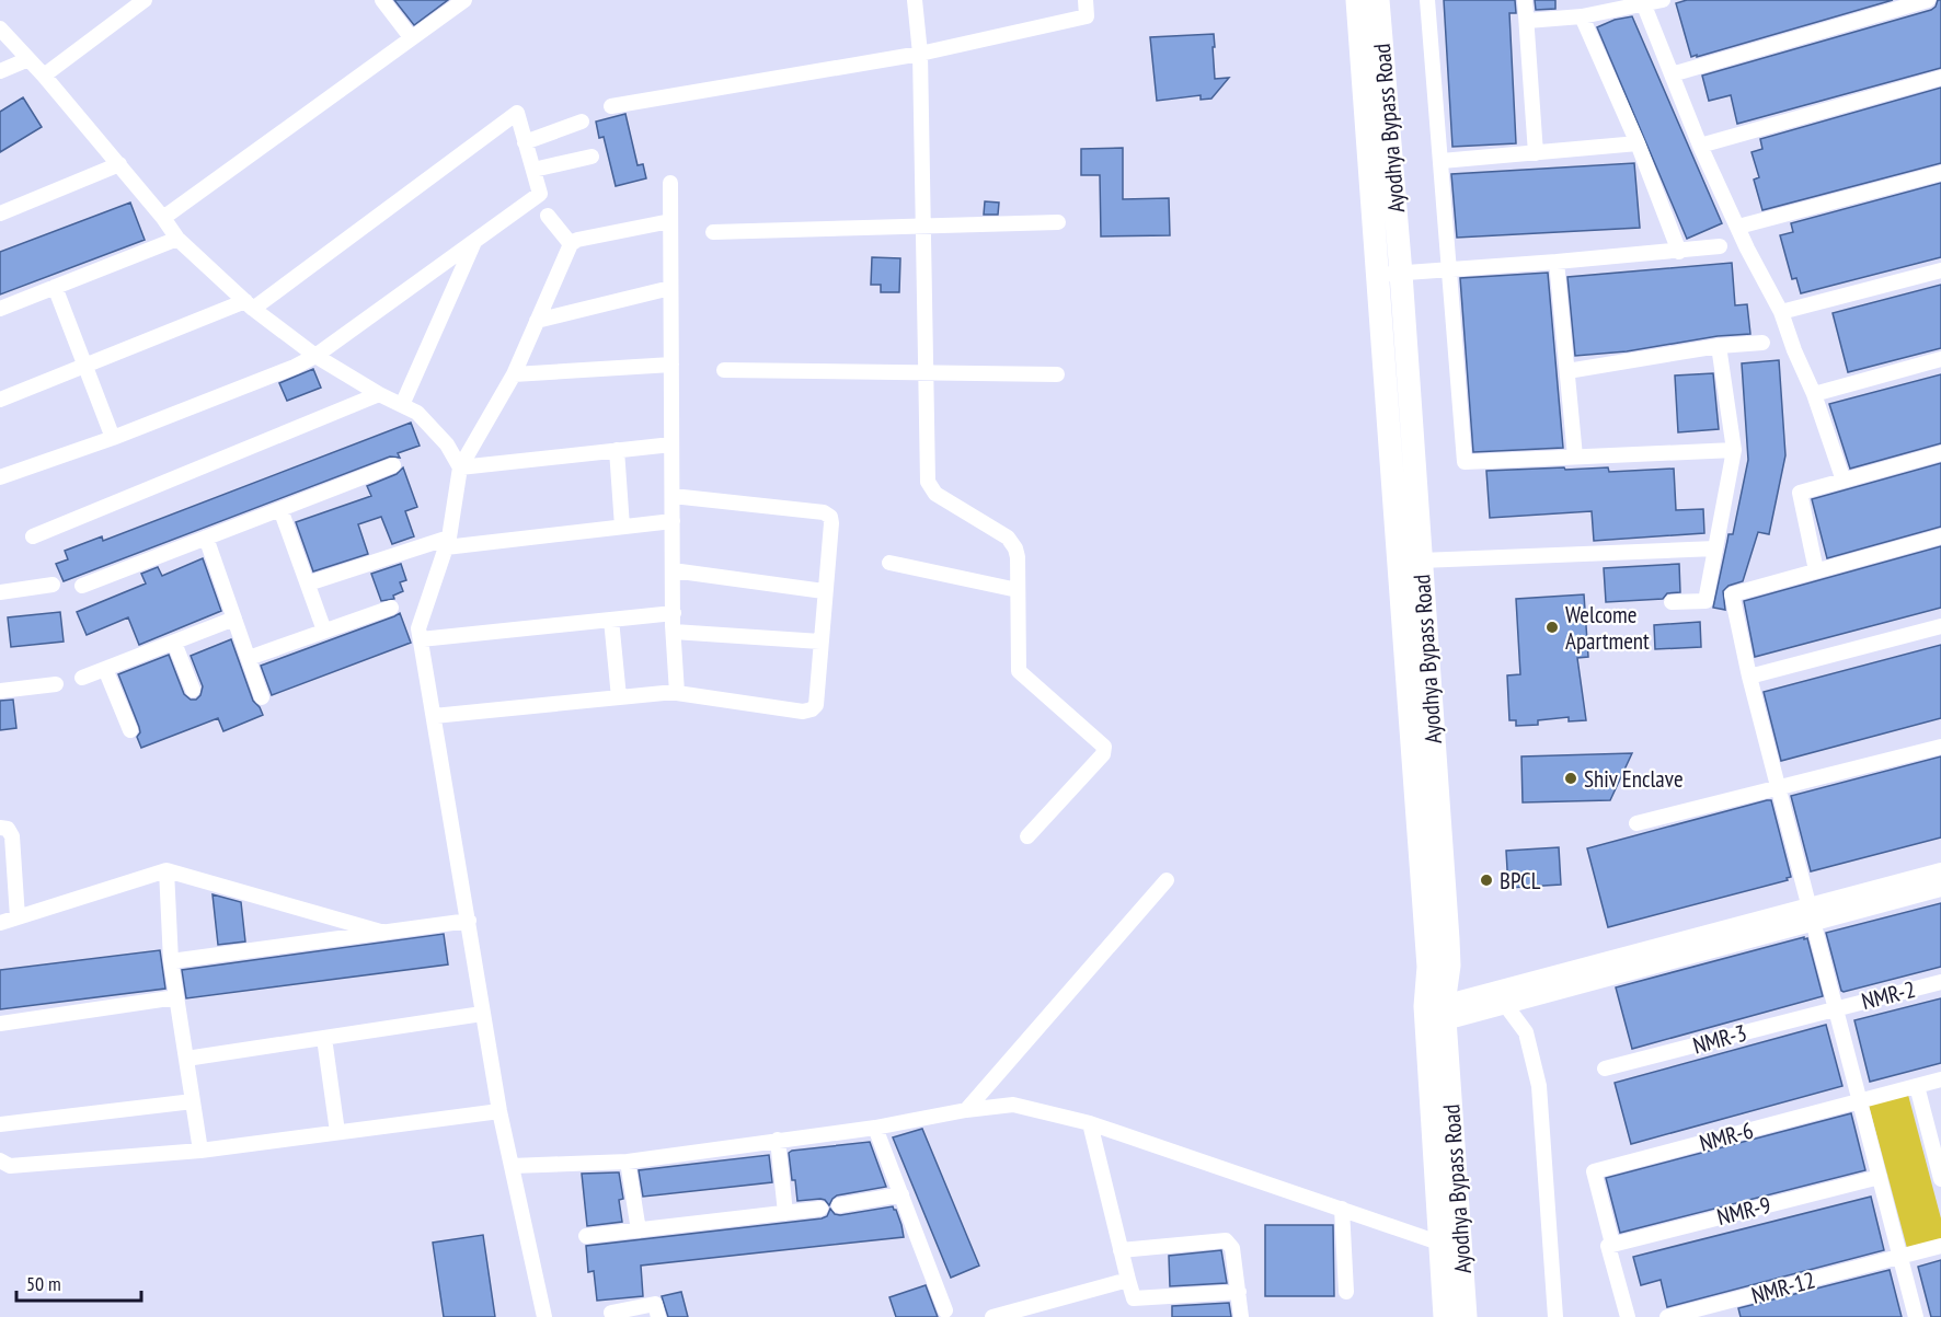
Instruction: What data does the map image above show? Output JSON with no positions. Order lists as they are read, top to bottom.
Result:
{
  "streets": {
    "main road": ["Ayodhya Bypass Road"],
    "street": [
      "NMR-2",
      "NMR-3",
      "NMR-6",
      "NMR-9",
      "NMR-12"
    ]
  },
  "crossings": [
    ["NMR-2", "NMR-3"],
    ["NMR-6", "NMR-9"]
  ],
  "places": ["Welcome Apartment", "Shiv Enclave", "BPCL"],
  "scale_bar": "50 m"
}
